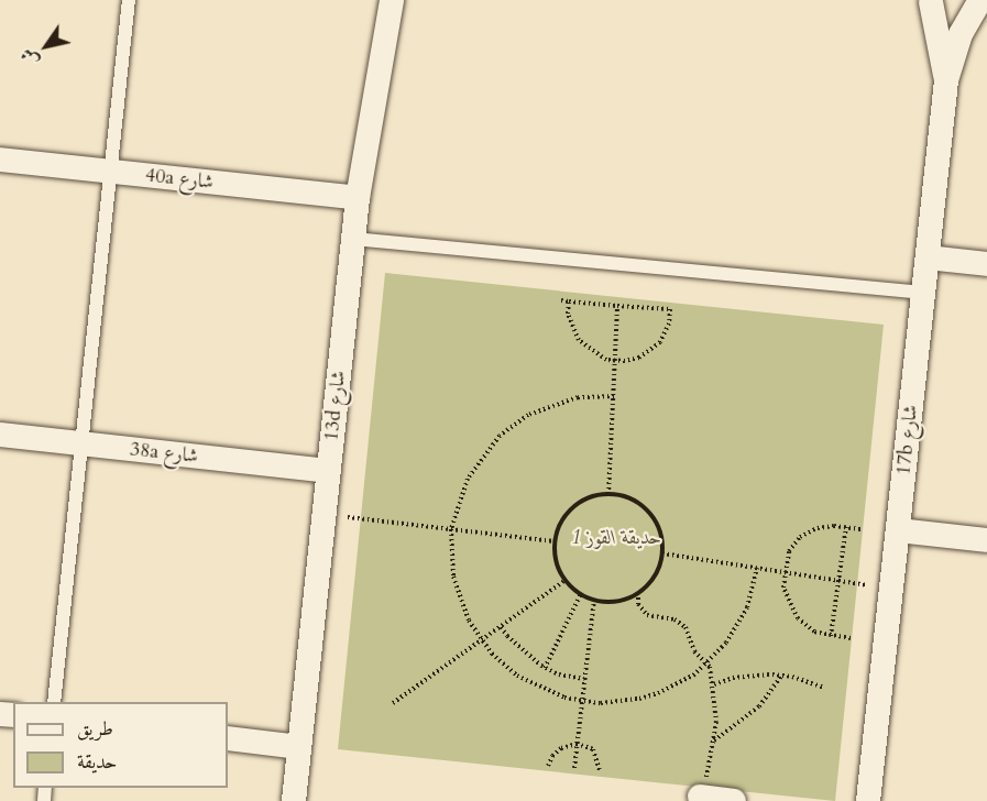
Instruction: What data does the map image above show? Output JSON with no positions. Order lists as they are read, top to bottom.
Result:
{
  "streets": {
    "street": [
      "40a شارع",
      "13d شارع",
      "17b شارع",
      "38a شارع"
    ]
  },
  "crossings": [
    ["40a شارع", "13d شارع"],
    ["13d شارع", "38a شارع"]
  ],
  "parks": ["حديقة القوز 1"],
  "legend": ["طريق", "حديقة"],
  "north": "bottom left"
}
